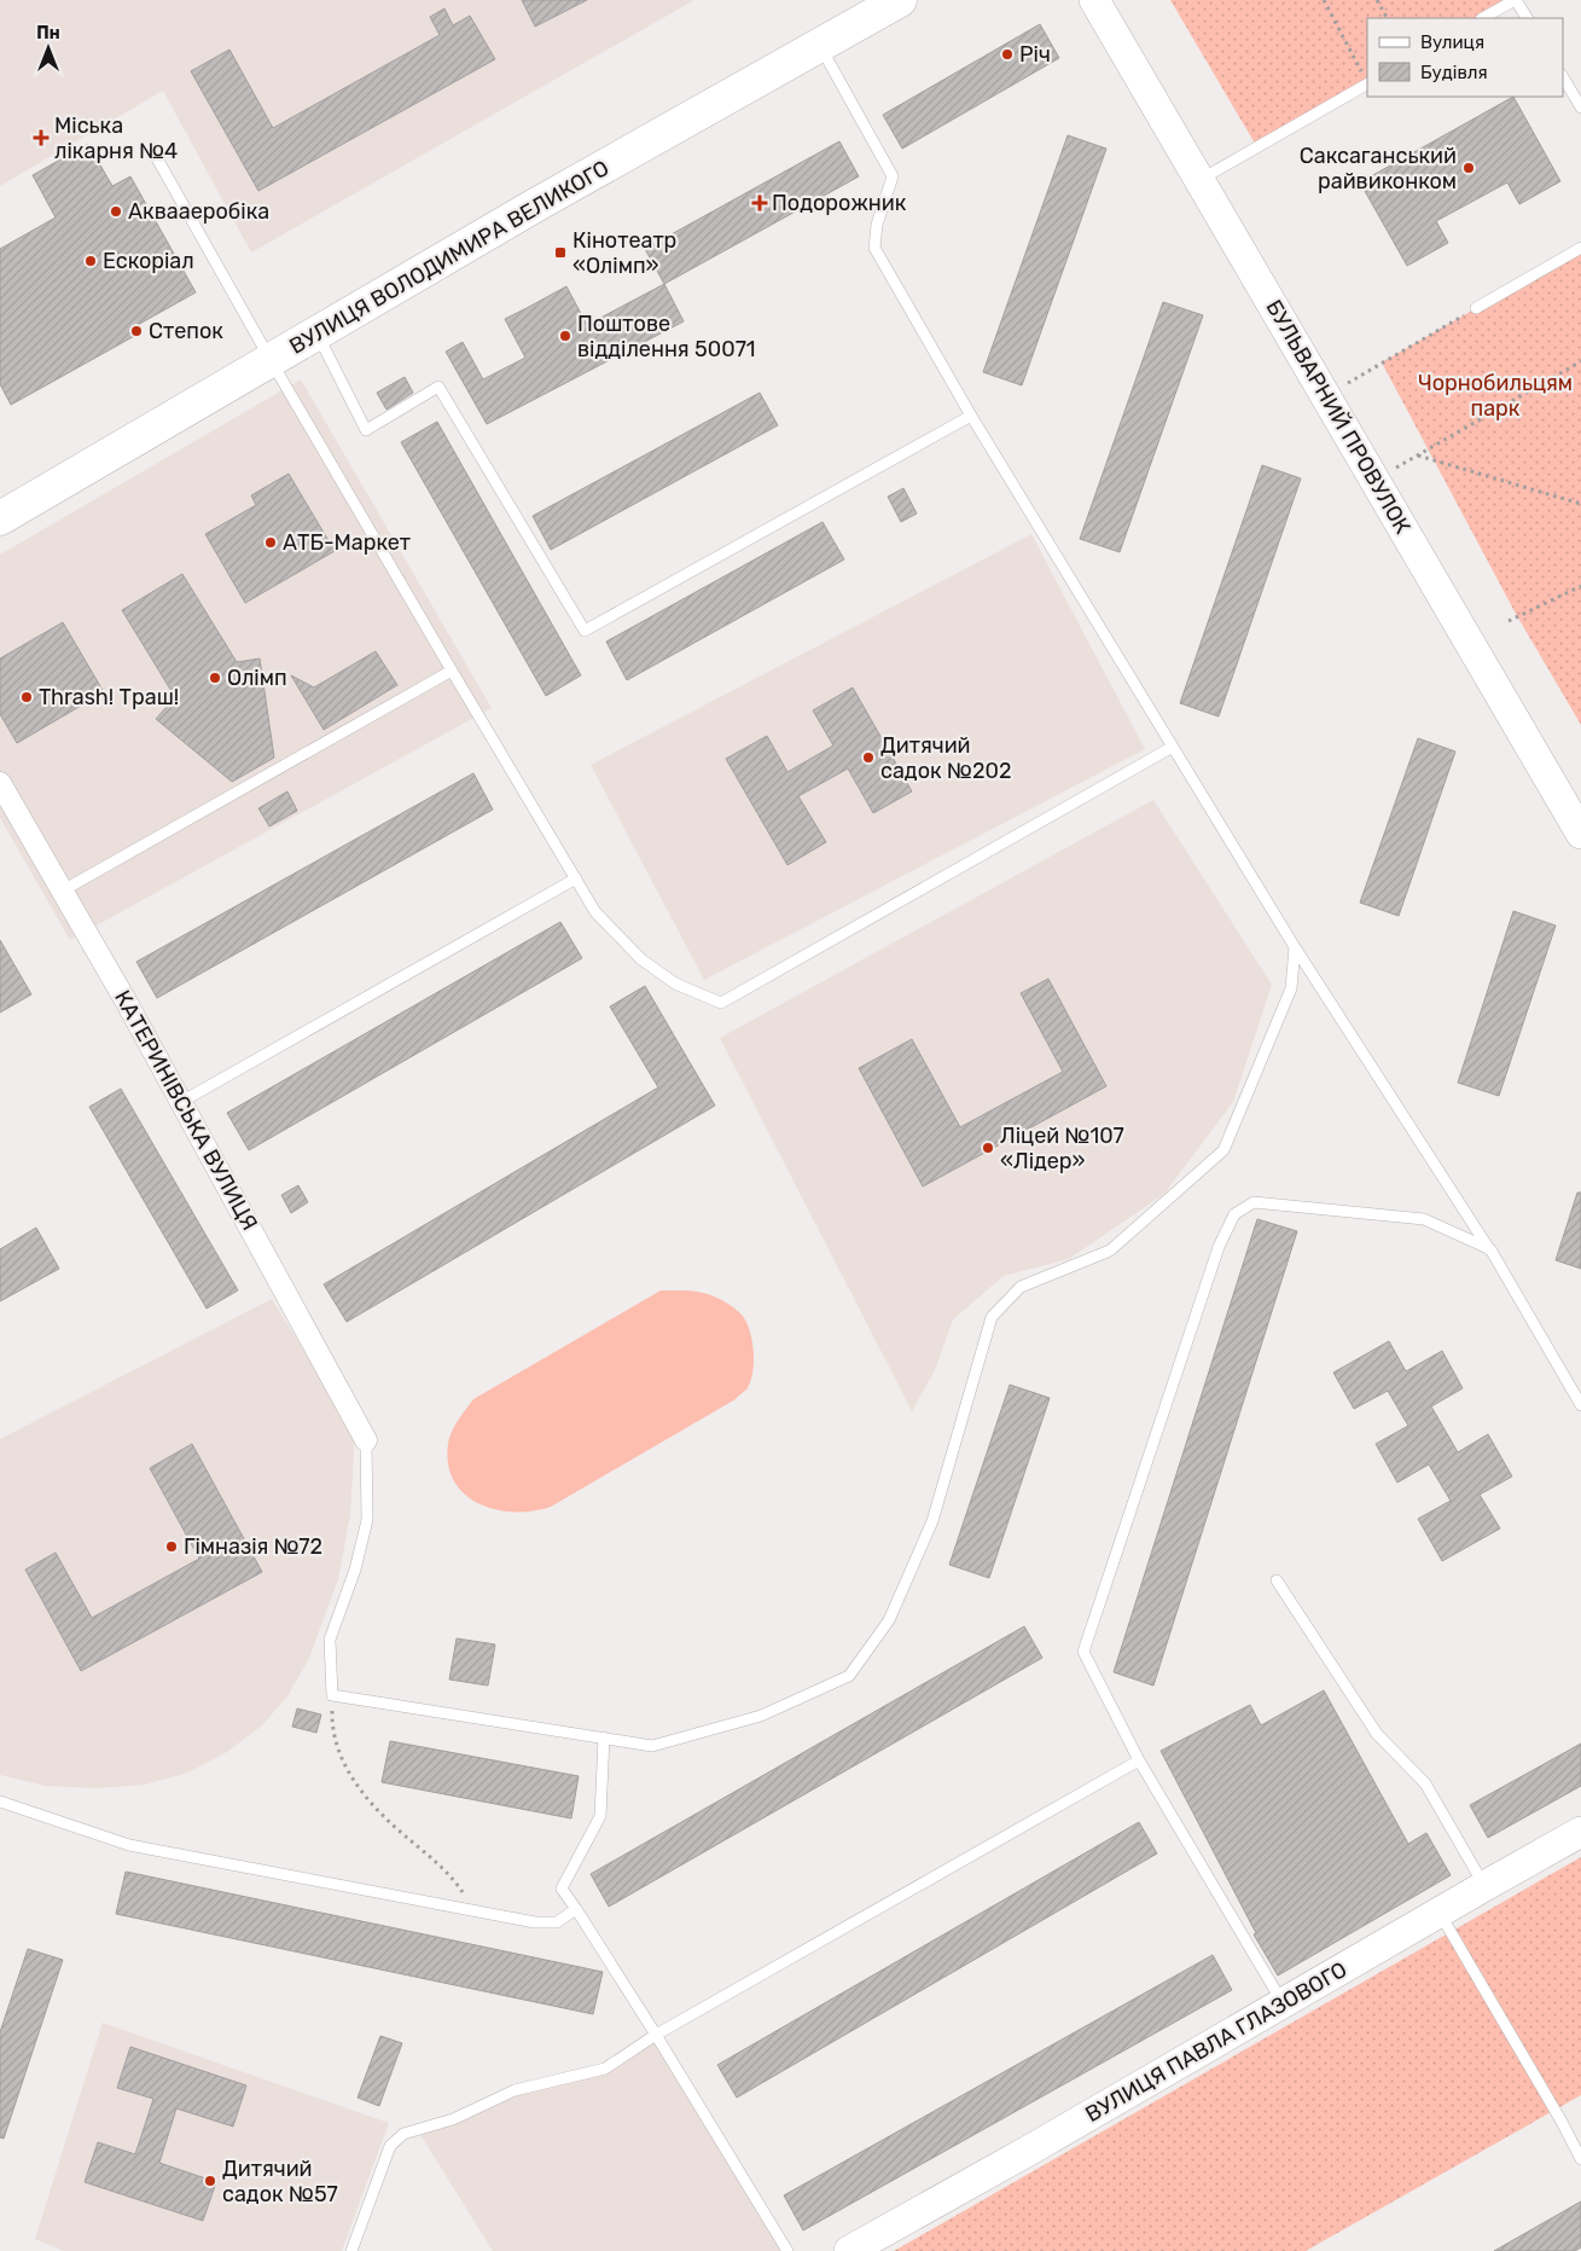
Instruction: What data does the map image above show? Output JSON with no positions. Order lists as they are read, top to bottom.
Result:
{
  "streets": {
    "main road": ["ВУЛИЦЯ ВОЛОДИМИРА ВЕЛИКОГО"],
    "street": ["БУЛЬВАРНИЙ ПРОВУЛОК", "КАТЕРИНІВСЬКА ВУЛИЦЯ", "ВУЛИЦЯ ПАВЛА ГЛАЗОВОГО"]
  },
  "parks": ["Чорнобильцям парк"],
  "places": {
    "other": [
      "Річ",
      "Саксаганський райвиконком",
      "Аквааеробіка",
      "Ескоріал",
      "Степок",
      "Поштове відділення 50071",
      "АТБ-Маркет",
      "Олімп",
      "Thrash! Траш!",
      "Дитячий садок №202",
      "Ліцей №107 «Лідер»",
      "Гімназія №72",
      "Дитячий садок №57"
    ],
    "health": ["Міська лікарня №4", "Подорожник"],
    "transit": ["Кінотеатр «Олімп»"]
  },
  "legend": ["Вулиця", "Будівля"],
  "north": "top"
}
